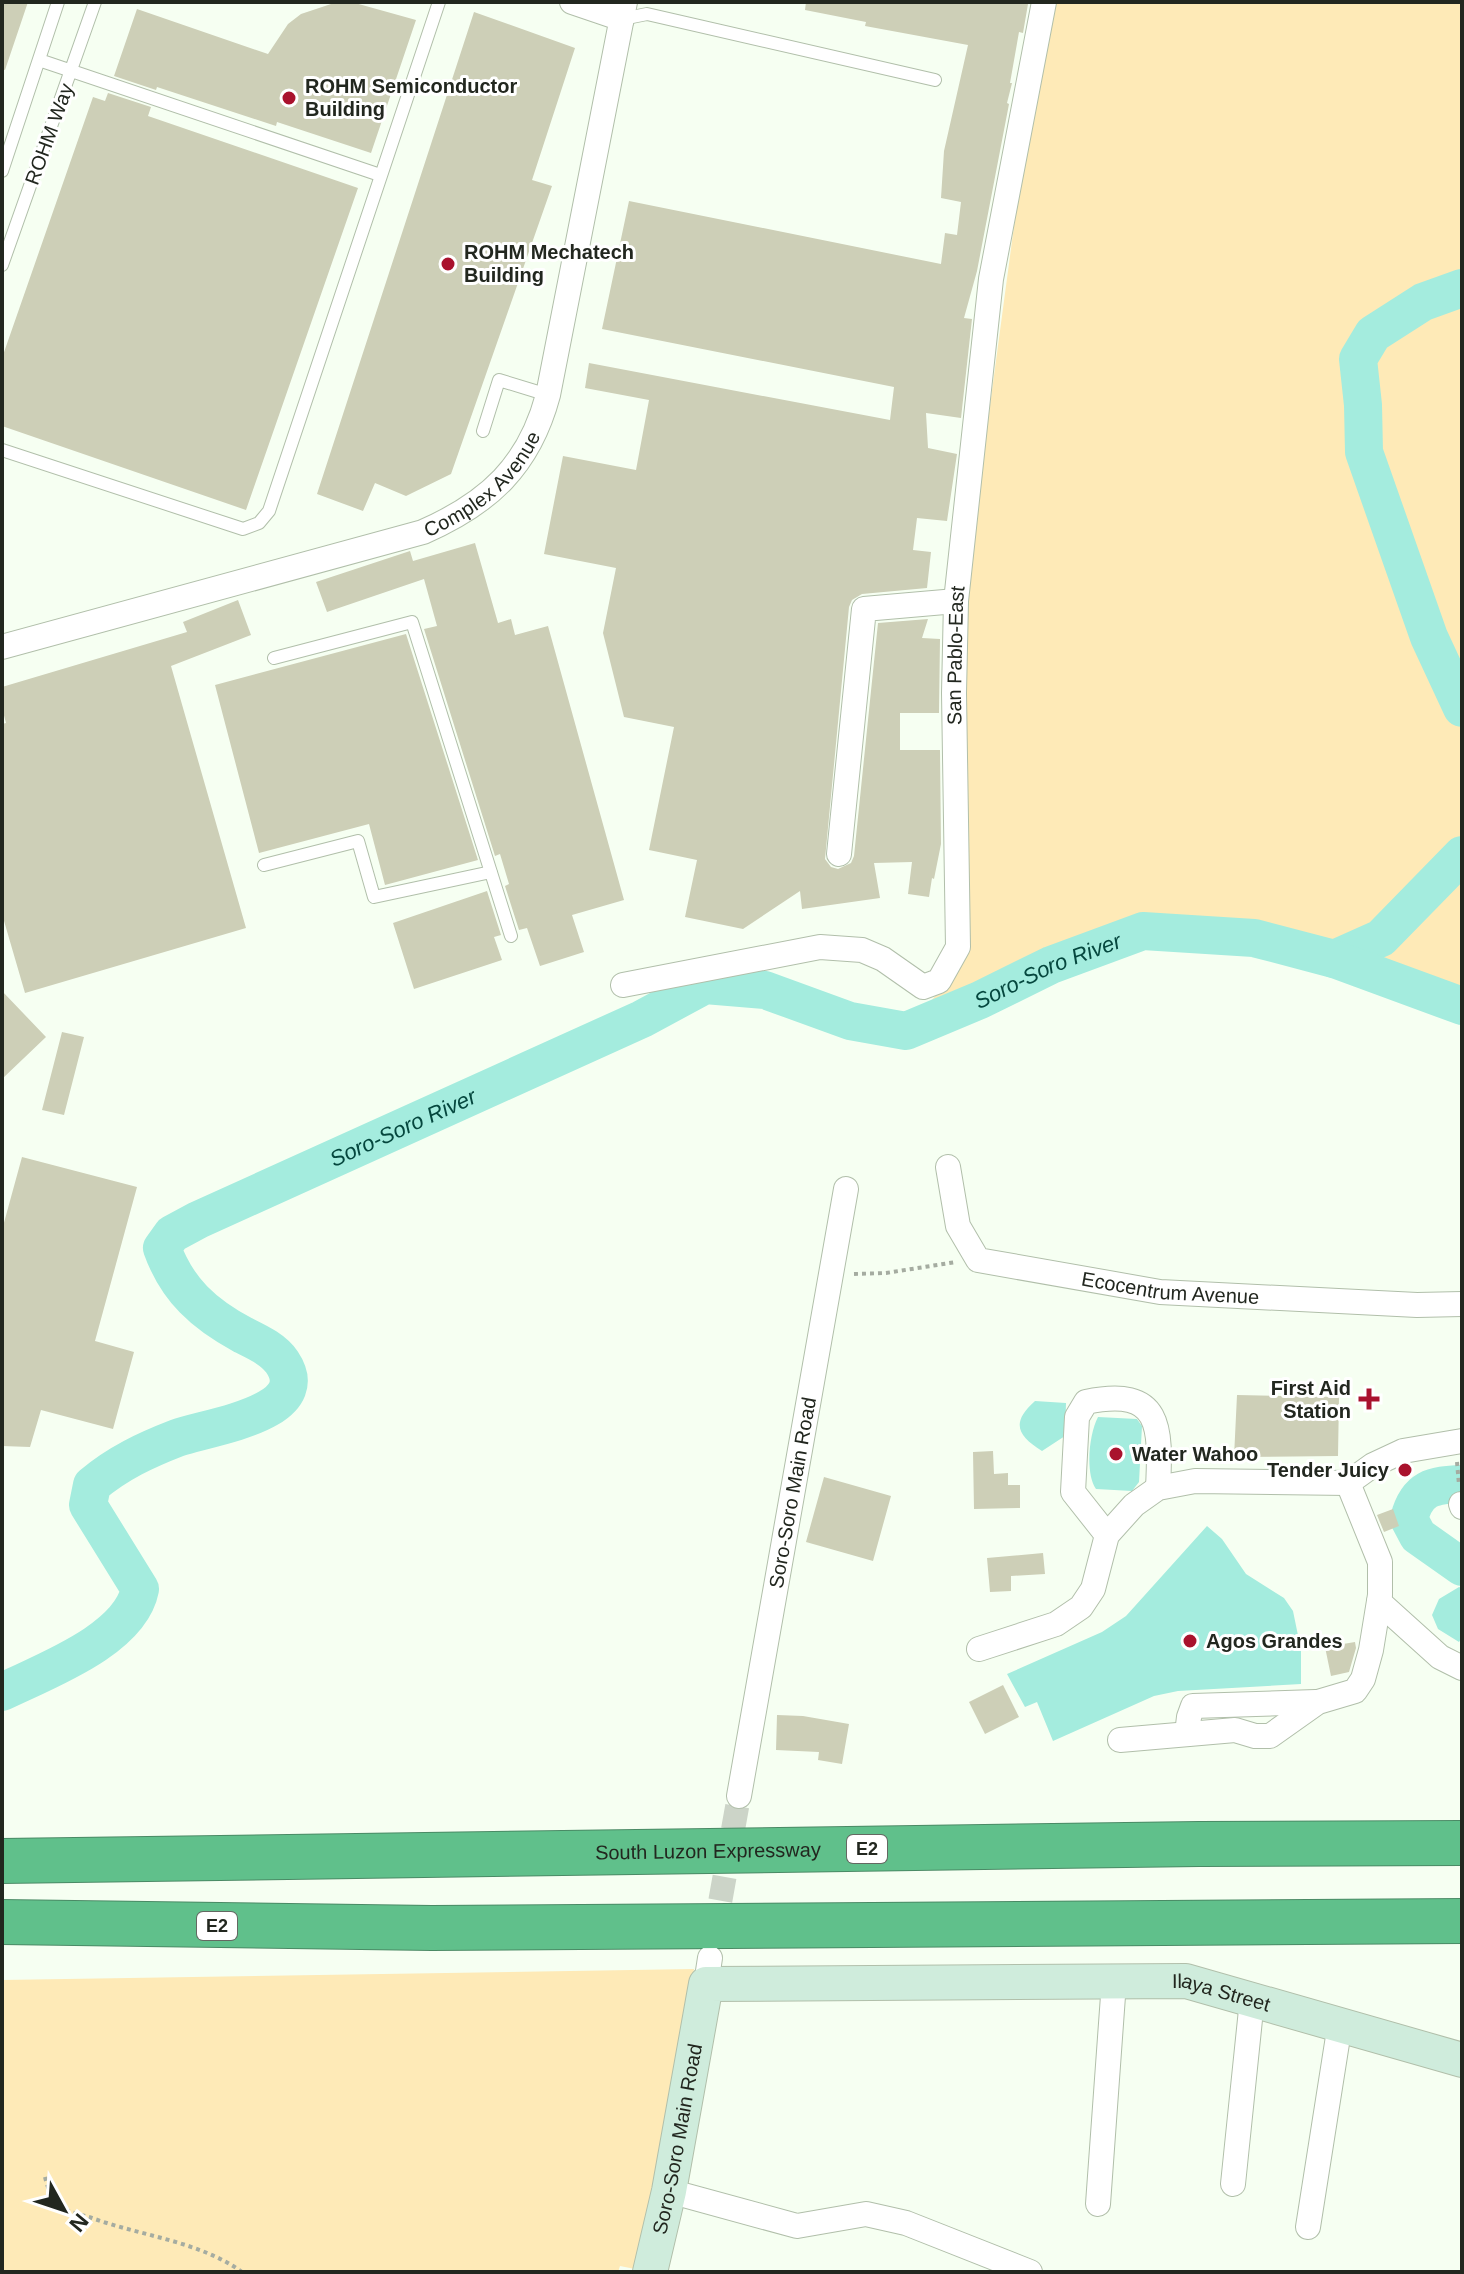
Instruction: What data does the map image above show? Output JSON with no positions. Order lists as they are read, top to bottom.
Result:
{
  "streets": {
    "highway": ["E2", "South Luzon Expressway"],
    "street": [
      "Complex Avenue",
      "San Pablo-East",
      "Ecocentrum Avenue",
      "Soro-Soro Main Road",
      "Ilaya Street"
    ],
    "lane": ["ROHM Way"]
  },
  "crossings": [
    ["Soro-Soro Main Road", "Ilaya Street"]
  ],
  "water": ["Soro-Soro River"],
  "places": {
    "other": [
      "ROHM Semiconductor Building",
      "ROHM Mechatech Building",
      "Water Wahoo",
      "Tender Juicy",
      "Agos Grandes"
    ],
    "health": ["First Aid Station"]
  },
  "north": "bottom right"
}
